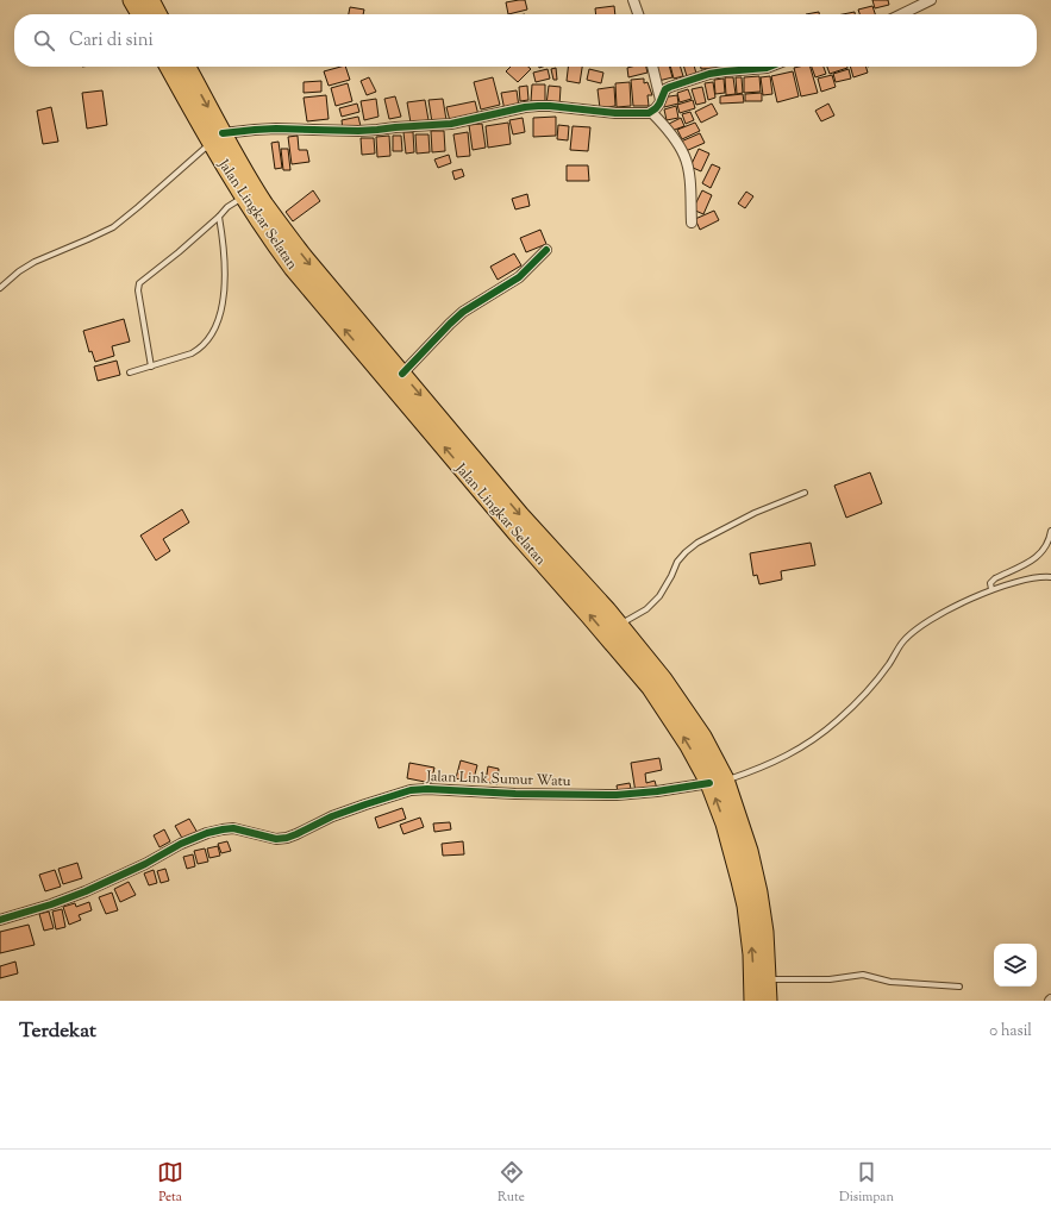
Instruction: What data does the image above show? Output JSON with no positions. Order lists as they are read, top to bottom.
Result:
{
  "streets": {
    "highway": ["Jalan Lingkar Selatan"],
    "street": ["Jalan Link Sumur Watu"]
  },
  "crossings": [
    ["Jalan Lingkar Selatan", "Jalan Link Sumur Watu"]
  ],
  "page": {
    "search": "Cari di sini",
    "heading": ["Terdekat", "0 hasil"],
    "nav": ["Peta", "Rute", "Disimpan"]
  }
}
